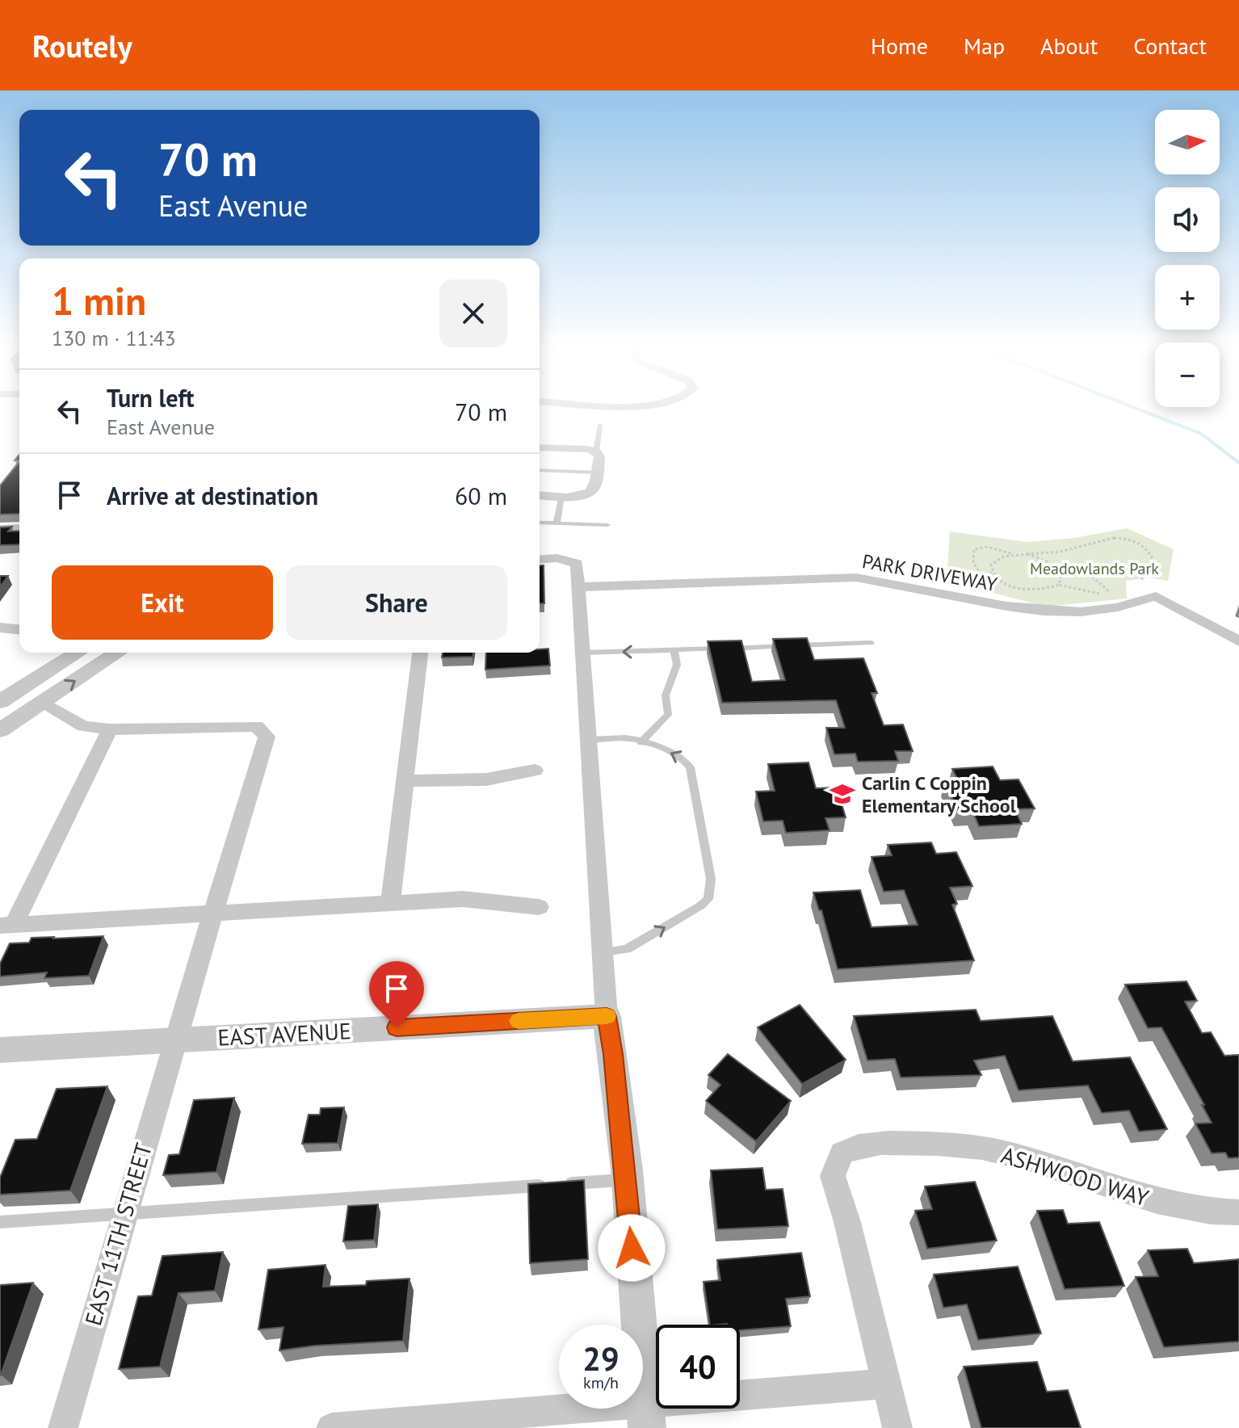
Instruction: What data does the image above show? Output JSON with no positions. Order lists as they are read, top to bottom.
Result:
{
  "streets": {
    "street": [
      "PARK DRIVEWAY",
      "EAST AVENUE",
      "ASHWOOD WAY",
      "EAST 11TH STREET"
    ]
  },
  "crossings": [
    ["EAST AVENUE", "EAST 11TH STREET"]
  ],
  "parks": ["Meadowlands Park"],
  "places": {
    "school or university": ["Carlin C Coppin Elementary School"]
  },
  "north": "right",
  "page": {
    "header": "Routely",
    "nav": [
      "Home",
      "Map",
      "About",
      "Contact"
    ],
    "map_buttons": ["+", "−"],
    "turn": ["70 m", "East Avenue"],
    "heading": ["1 min", "130 m · 11:43"],
    "list": [
      {
        "name": "Turn left",
        "note": "East Avenue",
        "value": "70 m"
      },
      {
        "name": "Arrive at destination",
        "value": "60 m"
      }
    ],
    "buttons": ["Exit", "Share"],
    "speed": "29 km/h",
    "limit": "40"
  }
}
